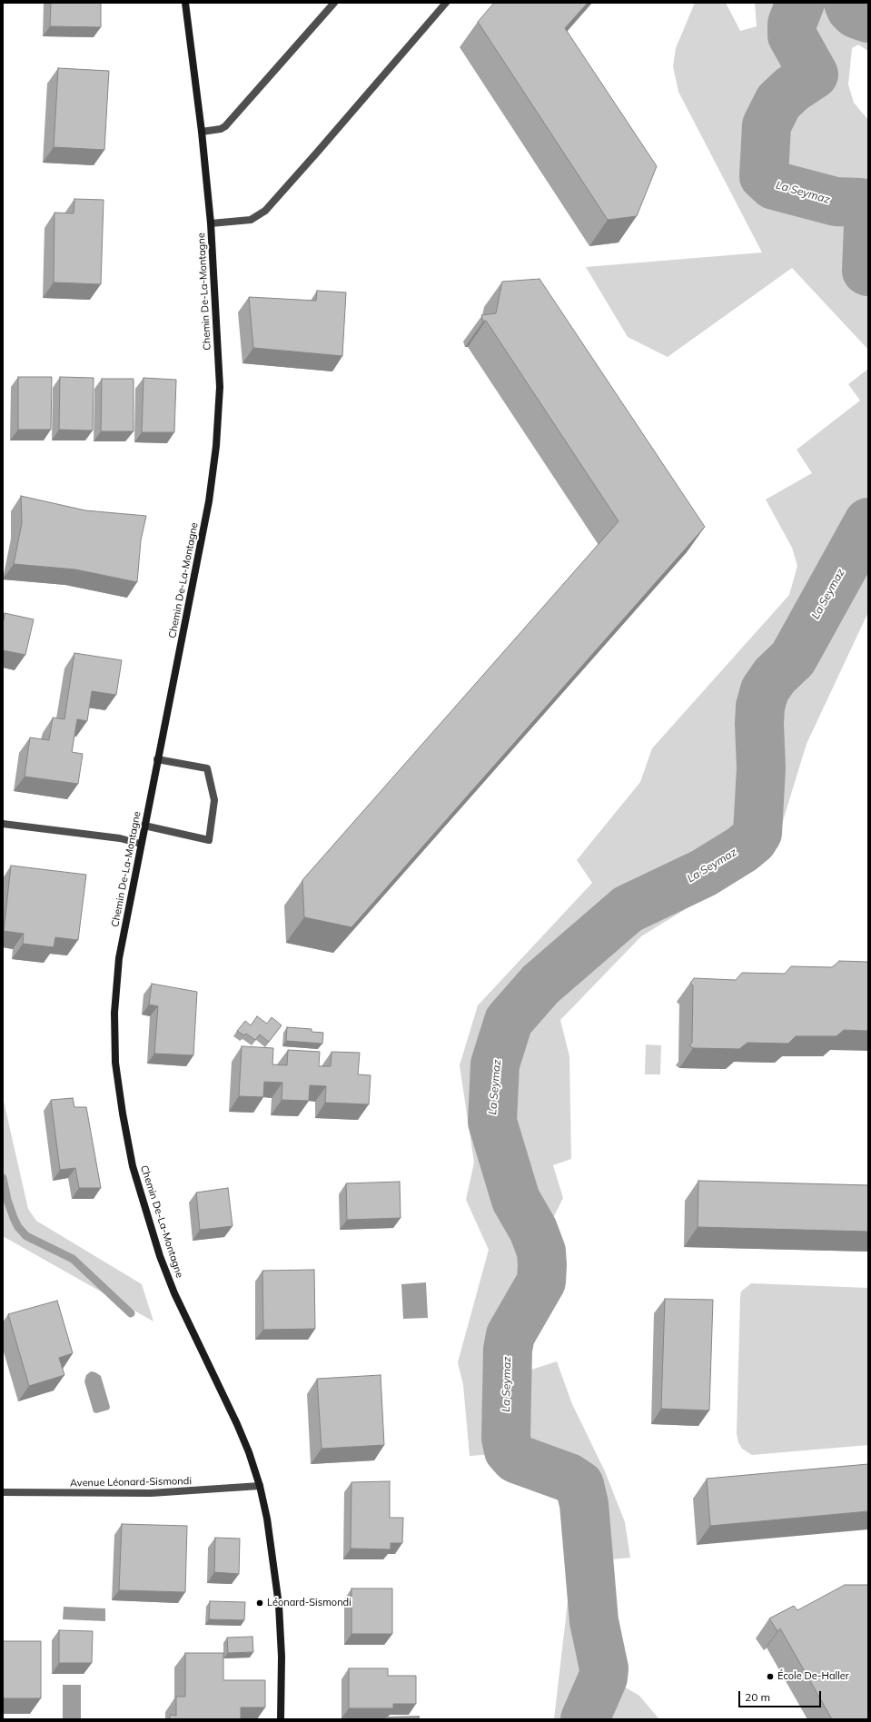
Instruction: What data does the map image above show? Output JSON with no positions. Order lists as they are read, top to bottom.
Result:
{
  "streets": {
    "street": ["Chemin De-La-Montagne", "Avenue Léonard-Sismondi"]
  },
  "crossings": [
    ["Chemin De-La-Montagne", "Avenue Léonard-Sismondi"]
  ],
  "water": ["La Seymaz"],
  "places": ["Léonard-Sismondi", "École De-Haller"],
  "scale_bar": "20 m"
}
